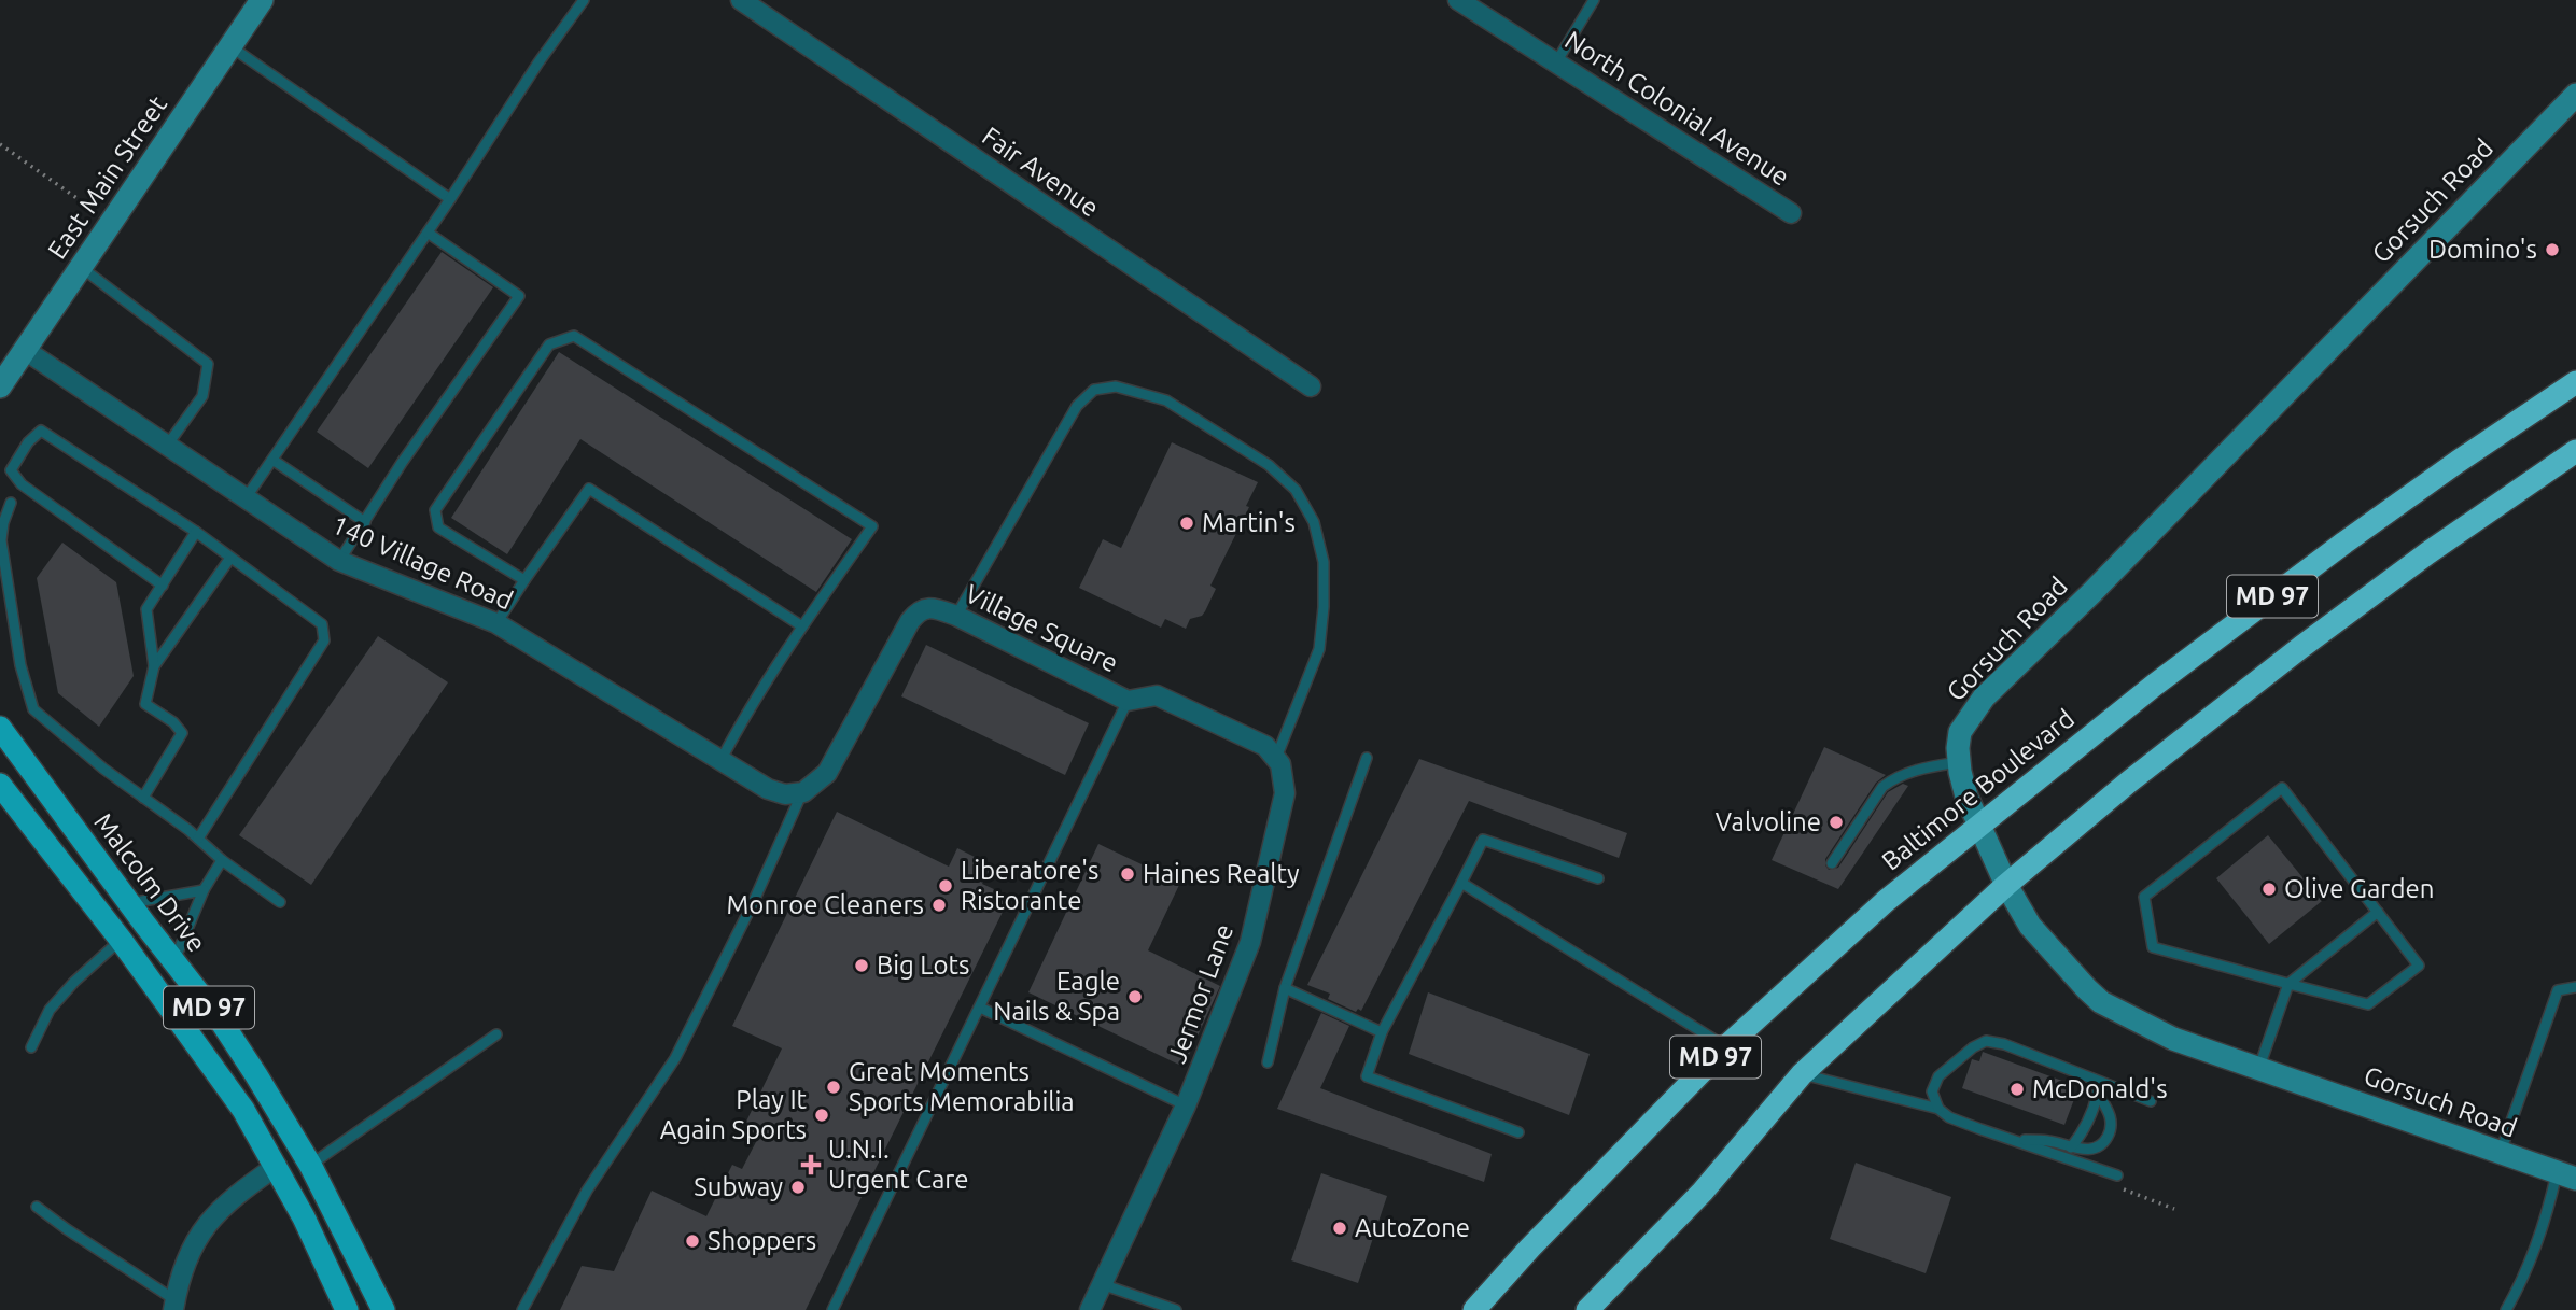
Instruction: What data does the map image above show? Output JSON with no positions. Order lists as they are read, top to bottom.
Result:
{
  "streets": {
    "highway": ["MD 97", "Baltimore Boulevard"],
    "main road": ["Malcolm Drive"],
    "street": [
      "North Colonial Avenue",
      "Fair Avenue",
      "East Main Street",
      "Gorsuch Road",
      "140 Village Road",
      "Village Square",
      "Jermor Lane"
    ]
  },
  "crossings": [
    ["East Main Street", "140 Village Road"],
    ["Gorsuch Road", "MD 97"],
    ["Gorsuch Road", "Baltimore Boulevard"],
    ["140 Village Road", "Village Square"],
    ["Village Square", "Jermor Lane"]
  ],
  "places": {
    "other": [
      "Domino's",
      "Martin's",
      "Valvoline",
      "Haines Realty",
      "Liberatore's Ristorante",
      "Olive Garden",
      "Monroe Cleaners",
      "Big Lots",
      "Eagle Nails & Spa",
      "Great Moments Sports Memorabilia",
      "McDonald's",
      "Play It Again Sports",
      "Subway",
      "AutoZone",
      "Shoppers"
    ],
    "health": ["U.N.I. Urgent Care"]
  }
}
